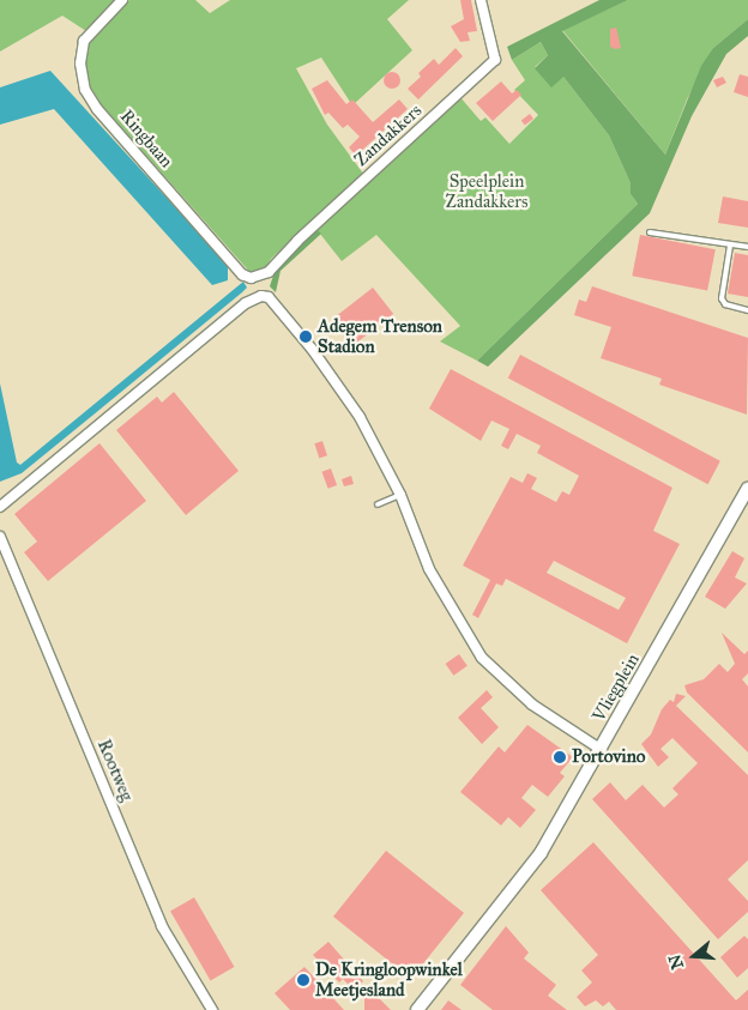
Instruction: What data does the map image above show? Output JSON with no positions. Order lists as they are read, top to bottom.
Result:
{
  "streets": {
    "street": [
      "Zandakkers",
      "Ringbaan",
      "Vliegplein",
      "Rootweg"
    ]
  },
  "crossings": [
    ["Zandakkers", "Ringbaan"]
  ],
  "parks": ["Speelplein Zandakkers"],
  "places": ["Adegem Trenson Stadion", "Portovino", "De Kringloopwinkel Meetjesland"],
  "north": "left"
}
